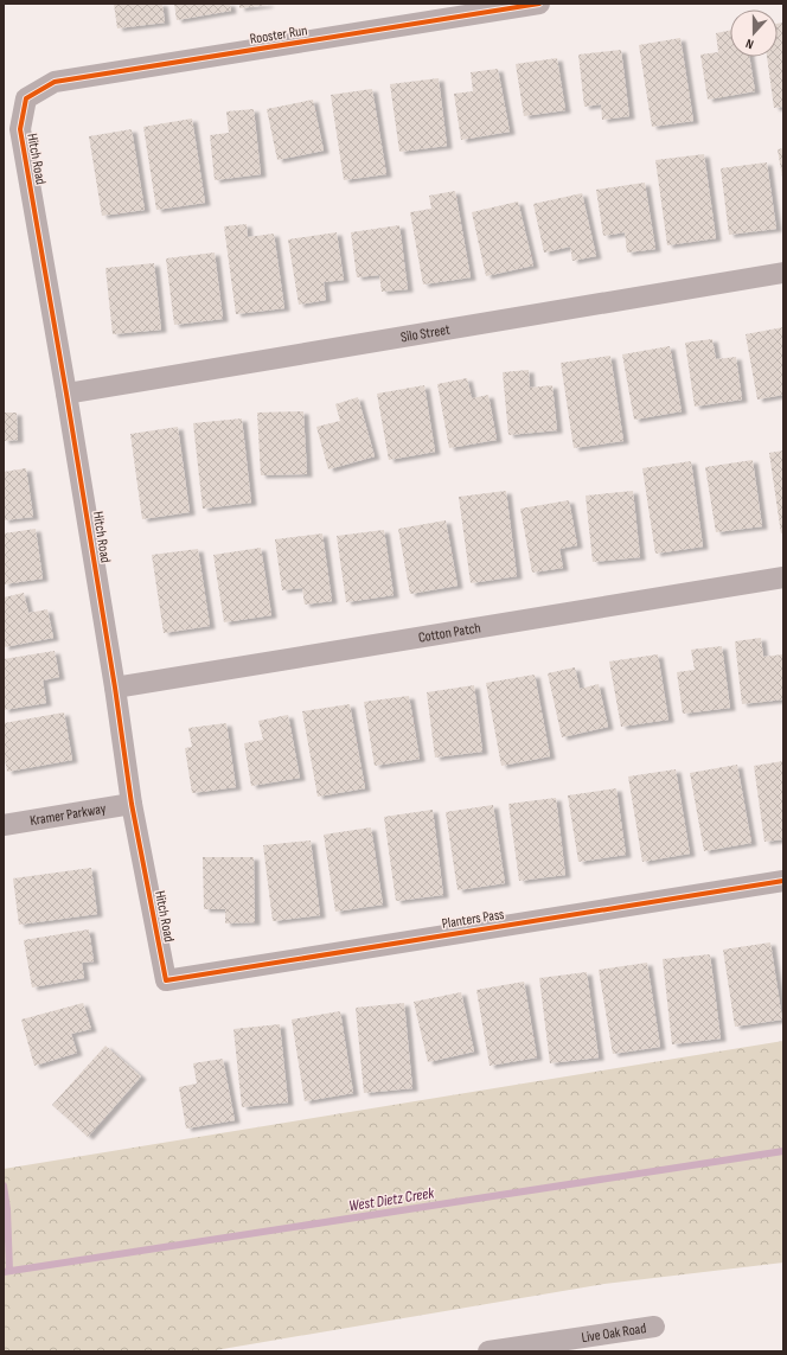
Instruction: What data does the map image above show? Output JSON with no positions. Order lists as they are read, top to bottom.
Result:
{
  "streets": {
    "street": [
      "Rooster Run",
      "Hitch Road",
      "Silo Street",
      "Cotton Patch",
      "Kramer Parkway",
      "Planters Pass",
      "Live Oak Road"
    ]
  },
  "crossings": [
    ["Rooster Run", "Hitch Road"],
    ["Hitch Road", "Silo Street"],
    ["Hitch Road", "Cotton Patch"],
    ["Hitch Road", "Kramer Parkway"],
    ["Hitch Road", "Planters Pass"]
  ],
  "water": ["West Dietz Creek"],
  "north": "bottom"
}
